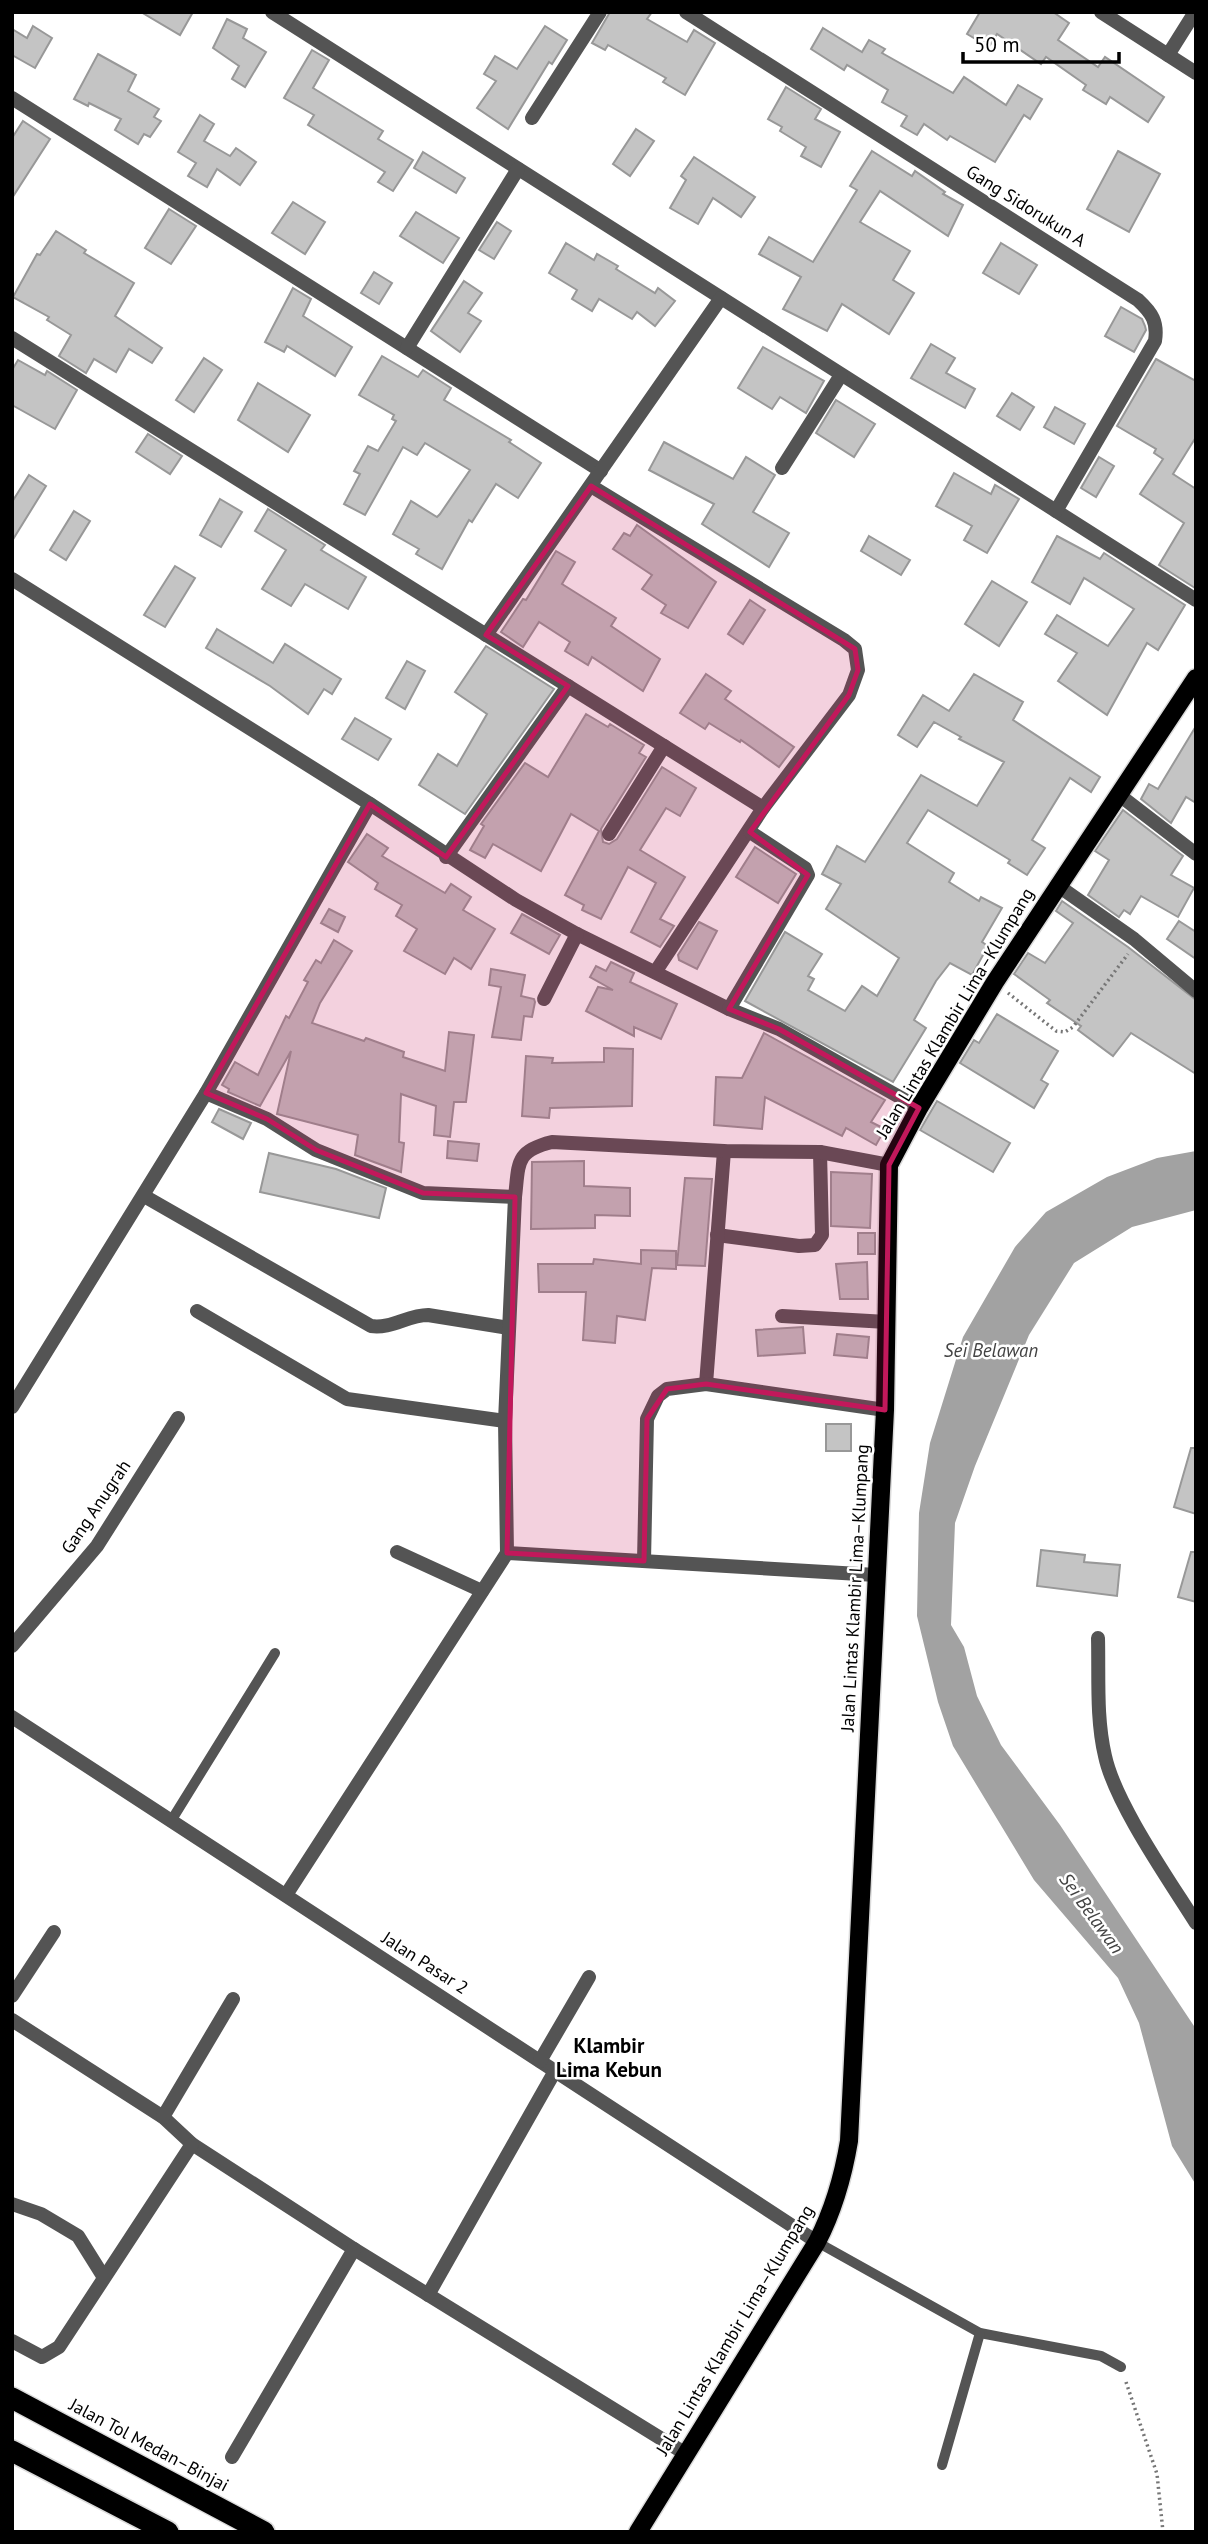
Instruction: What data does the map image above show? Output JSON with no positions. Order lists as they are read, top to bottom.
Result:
{
  "streets": {
    "highway": ["Jalan Tol Medan–Binjai"],
    "main road": ["Jalan Lintas Klambir Lima–Klumpang"],
    "street": ["Gang Sidorukun A", "Gang Anugrah", "Jalan Pasar 2"]
  },
  "crossings": [
    ["Jalan Lintas Klambir Lima–Klumpang", "Jalan Pasar 2"]
  ],
  "districts": ["Klambir Lima Kebun"],
  "water": ["Sei Belawan"],
  "scale_bar": "50 m"
}
